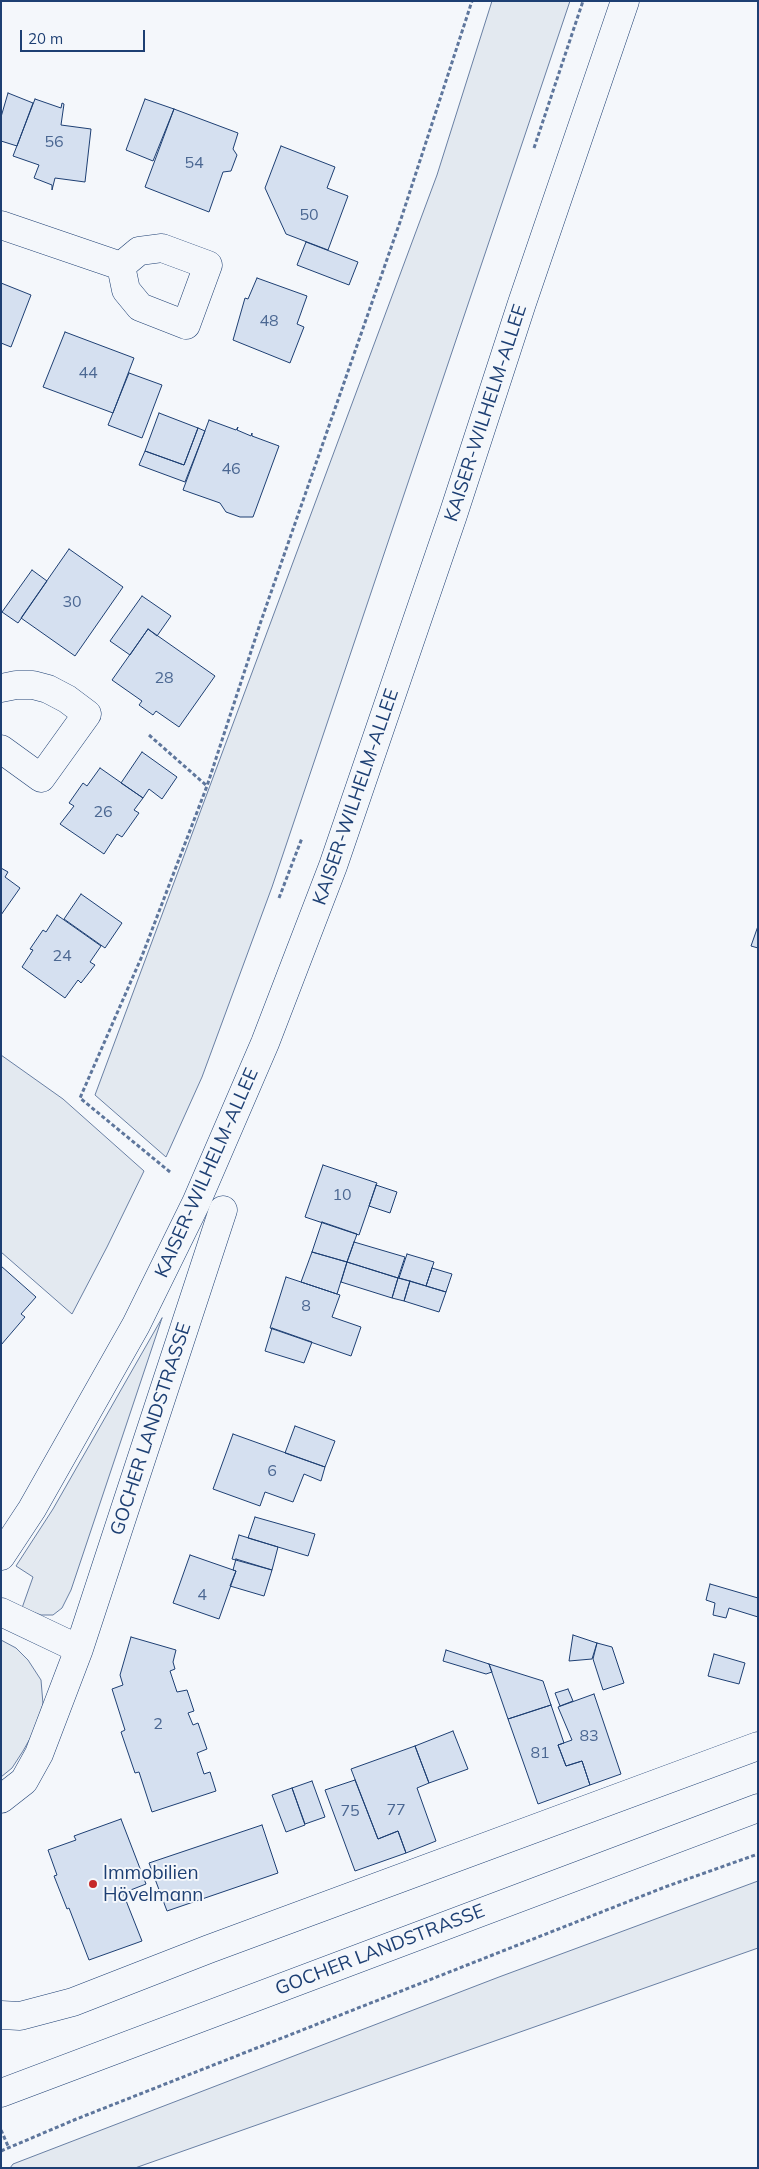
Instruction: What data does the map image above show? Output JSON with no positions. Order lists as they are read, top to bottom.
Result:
{
  "streets": {
    "street": ["KAISER-WILHELM-ALLEE", "GOCHER LANDSTRASSE"]
  },
  "places": ["Immobilien Hövelmann"],
  "house_numbers": [
    "56",
    "54",
    "50",
    "48",
    "44",
    "46",
    "30",
    "28",
    "26",
    "24",
    "10",
    "8",
    "6",
    "4",
    "2",
    "83",
    "81",
    "77",
    "75"
  ],
  "scale_bar": "20 m"
}
